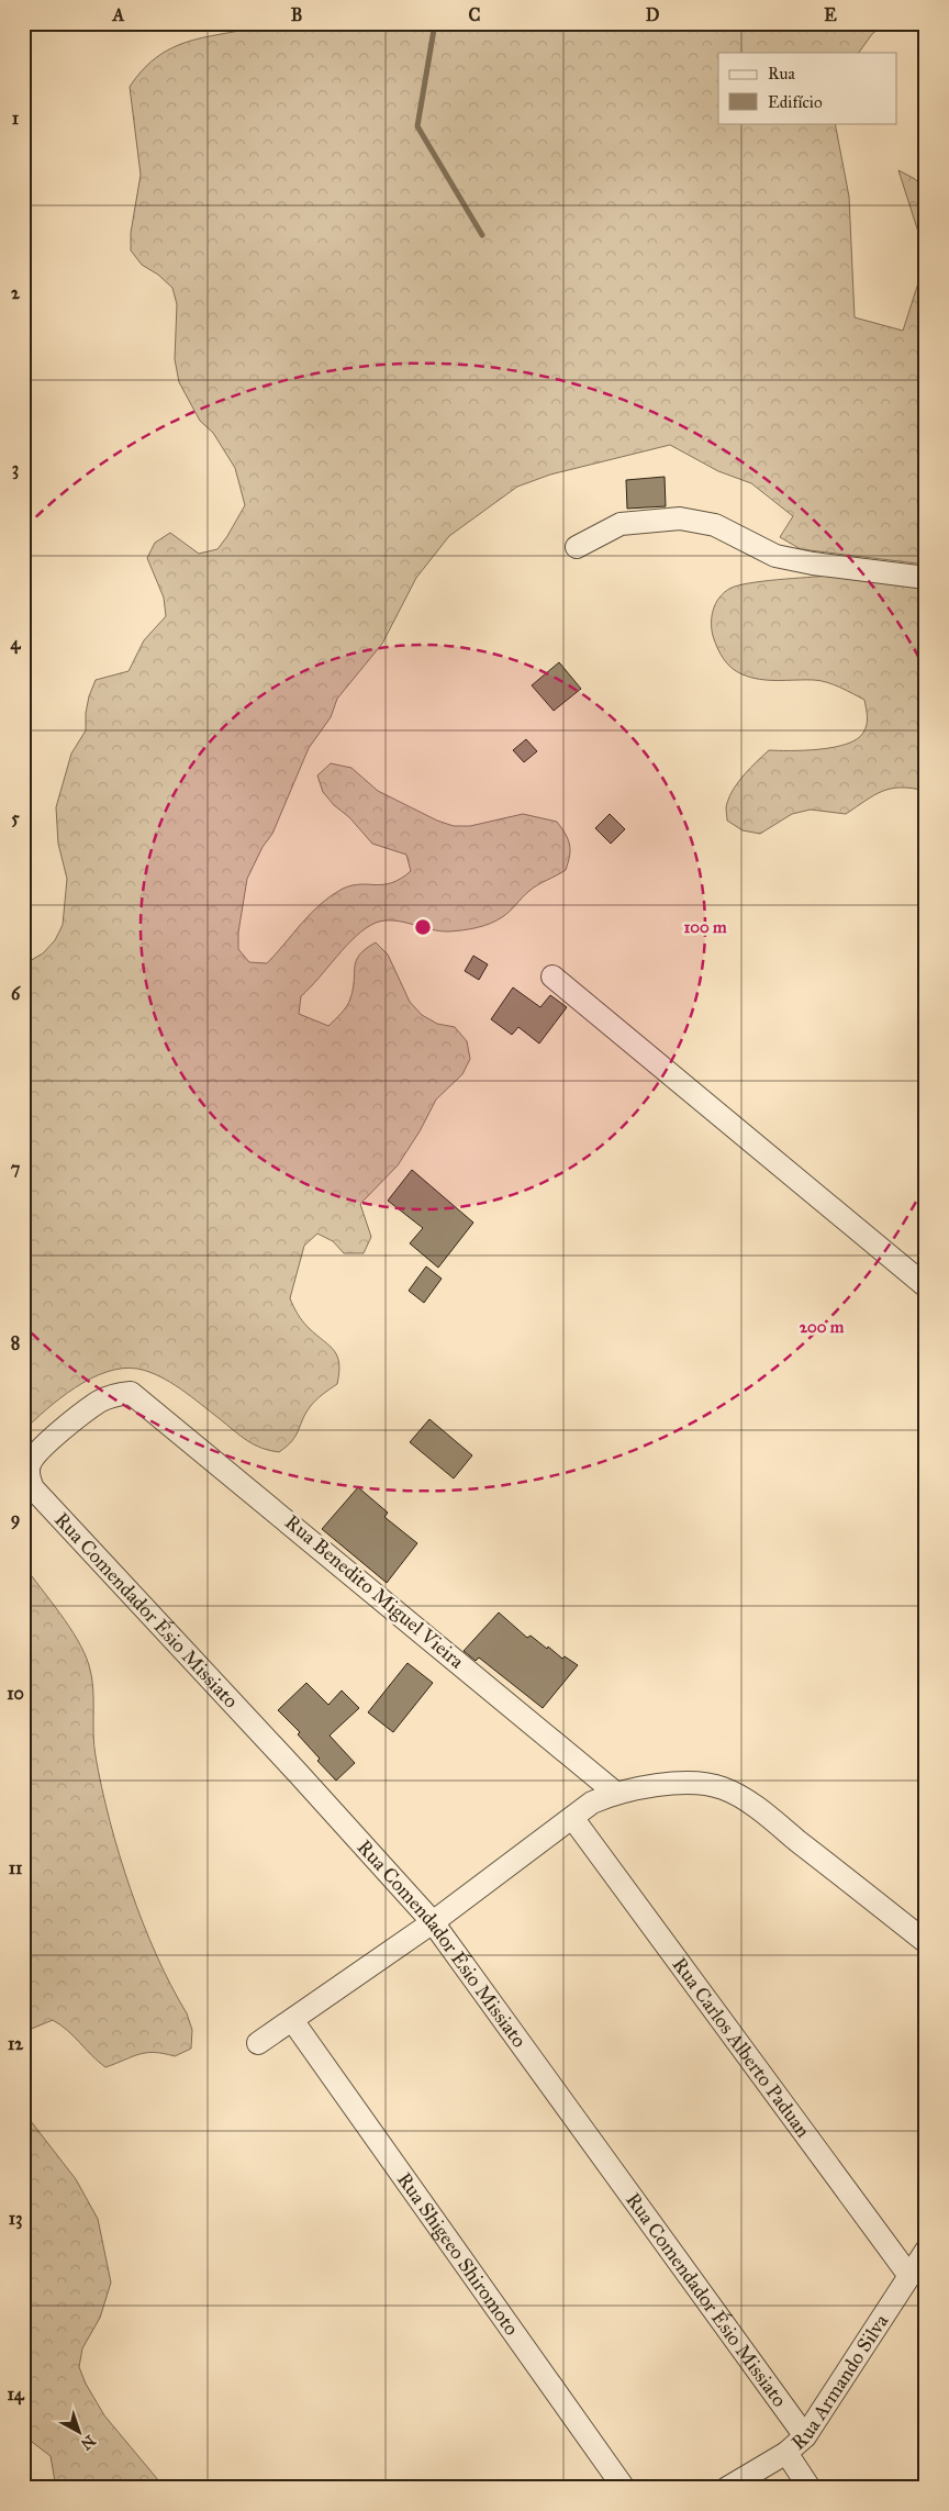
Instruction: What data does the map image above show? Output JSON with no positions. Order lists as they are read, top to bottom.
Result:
{
  "streets": {
    "street": [
      "Rua Benedito Miguel Vieira",
      "Rua Comendador Ésio Missiato",
      "Rua Carlos Alberto Paduan",
      "Rua Shigeeo Shiromoto",
      "Rua Armando Silva"
    ]
  },
  "crossings": [
    ["Rua Benedito Miguel Vieira", "Rua Comendador Ésio Missiato"],
    ["Rua Comendador Ésio Missiato", "Rua Armando Silva"],
    ["Rua Carlos Alberto Paduan", "Rua Armando Silva"]
  ],
  "legend": ["Rua", "Edifício"],
  "north": "bottom right",
  "grid": {
    "columns": [
      "A",
      "B",
      "C",
      "D",
      "E"
    ],
    "rows": [
      "1",
      "2",
      "3",
      "4",
      "5",
      "6",
      "7",
      "8",
      "9",
      "10",
      "11",
      "12",
      "13",
      "14"
    ]
  },
  "rings": ["100 m", "200 m"]
}
